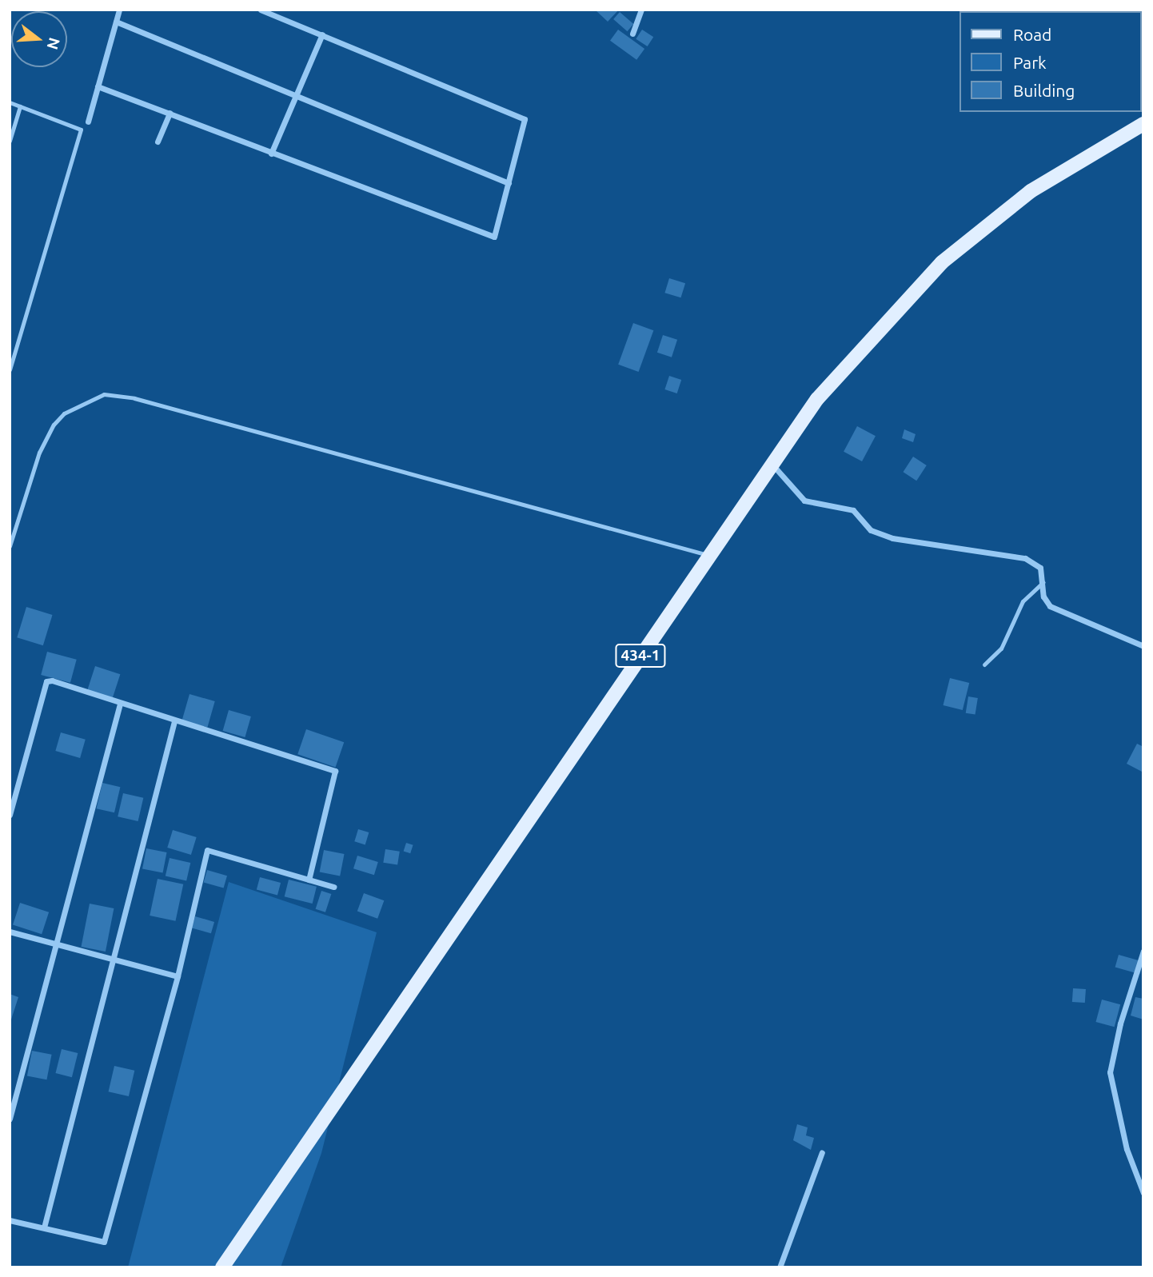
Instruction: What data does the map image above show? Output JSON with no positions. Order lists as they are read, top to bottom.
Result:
{
  "streets": {
    "main road": ["434-1"]
  },
  "legend": ["Road", "Park", "Building"],
  "north": "right"
}
